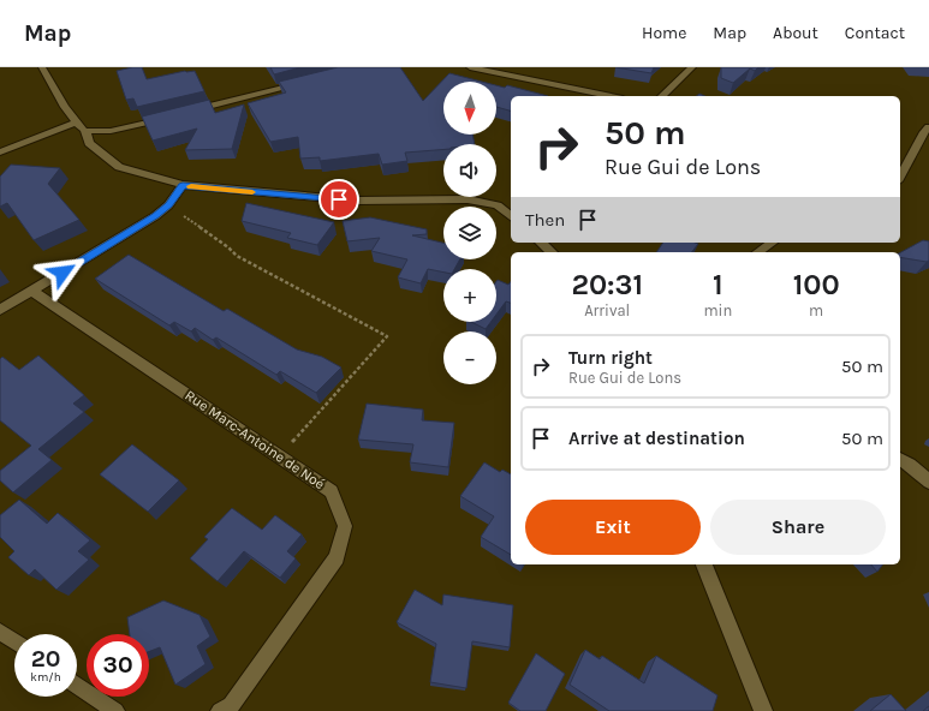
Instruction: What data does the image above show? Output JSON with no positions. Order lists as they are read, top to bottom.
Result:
{
  "streets": {
    "street": ["Rue Marc-Antoine de Noé"]
  },
  "north": "bottom",
  "page": {
    "header": "Map",
    "nav": [
      "Home",
      "Map",
      "About",
      "Contact"
    ],
    "map_buttons": ["+", "−"],
    "turn": ["50 m", "Rue Gui de Lons"],
    "then": "Then",
    "eta": [
      "20:31",
      "Arrival",
      "1",
      "min",
      "100",
      "m"
    ],
    "list": [
      {
        "name": "Turn right",
        "note": "Rue Gui de Lons",
        "value": "50 m"
      },
      {
        "name": "Arrive at destination",
        "value": "50 m"
      }
    ],
    "buttons": ["Exit", "Share"],
    "speed": "20 km/h",
    "limit": "30"
  }
}
